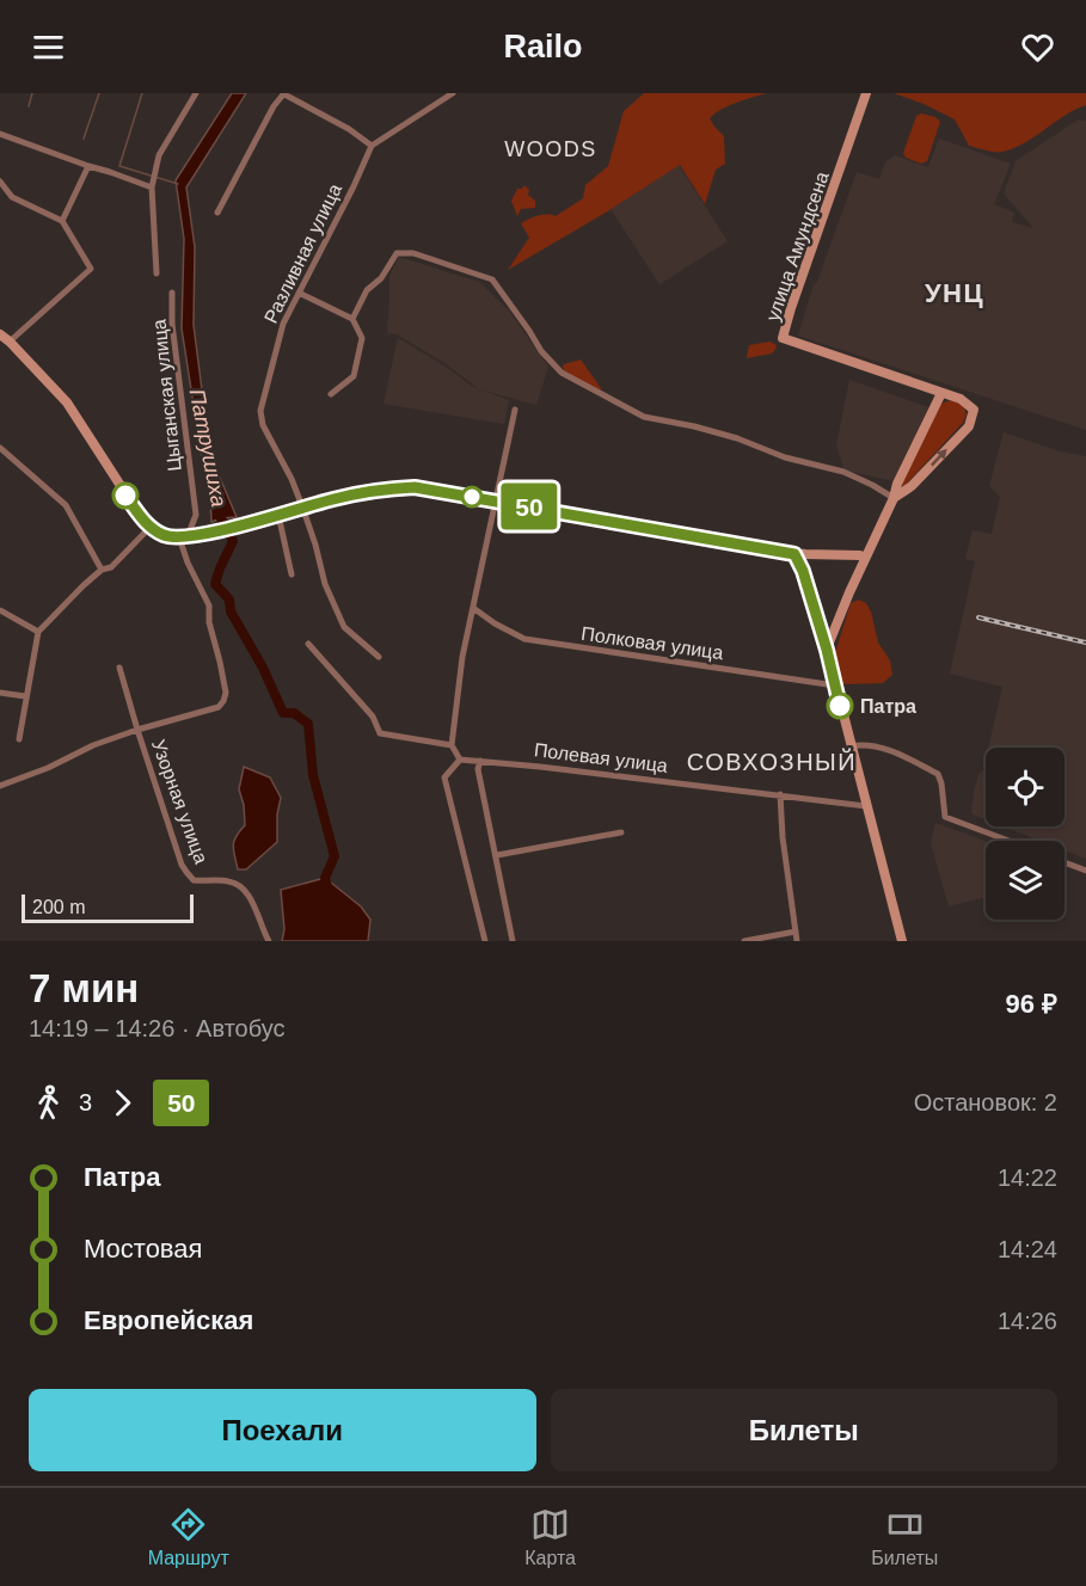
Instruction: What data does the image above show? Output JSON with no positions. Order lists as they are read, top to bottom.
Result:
{
  "streets": {
    "street": [
      "улица Амундсена",
      "Разливная улица",
      "Цыганская улица",
      "Полковая улица",
      "Полевая улица",
      "Узорная улица"
    ]
  },
  "districts": ["WOODS", "УНЦ", "СОВХОЗНЫЙ"],
  "water": ["Патрушиха"],
  "places": ["Патра"],
  "lines": ["bus line 50"],
  "scale_bar": "200 m",
  "page": {
    "header": "Railo",
    "on_map": "50",
    "scale": "200 m",
    "heading": ["7 мин", "14:19 – 14:26 · Автобус", "96 ₽"],
    "legs": ["3", "50", "Остановок: 2"],
    "list": [
      {
        "name": "Патра",
        "value": "14:22"
      },
      {
        "name": "Мостовая",
        "value": "14:24"
      },
      {
        "name": "Европейская",
        "value": "14:26"
      }
    ],
    "buttons": ["Поехали", "Билеты"],
    "tabs": ["Маршрут", "Карта", "Билеты"]
  }
}
